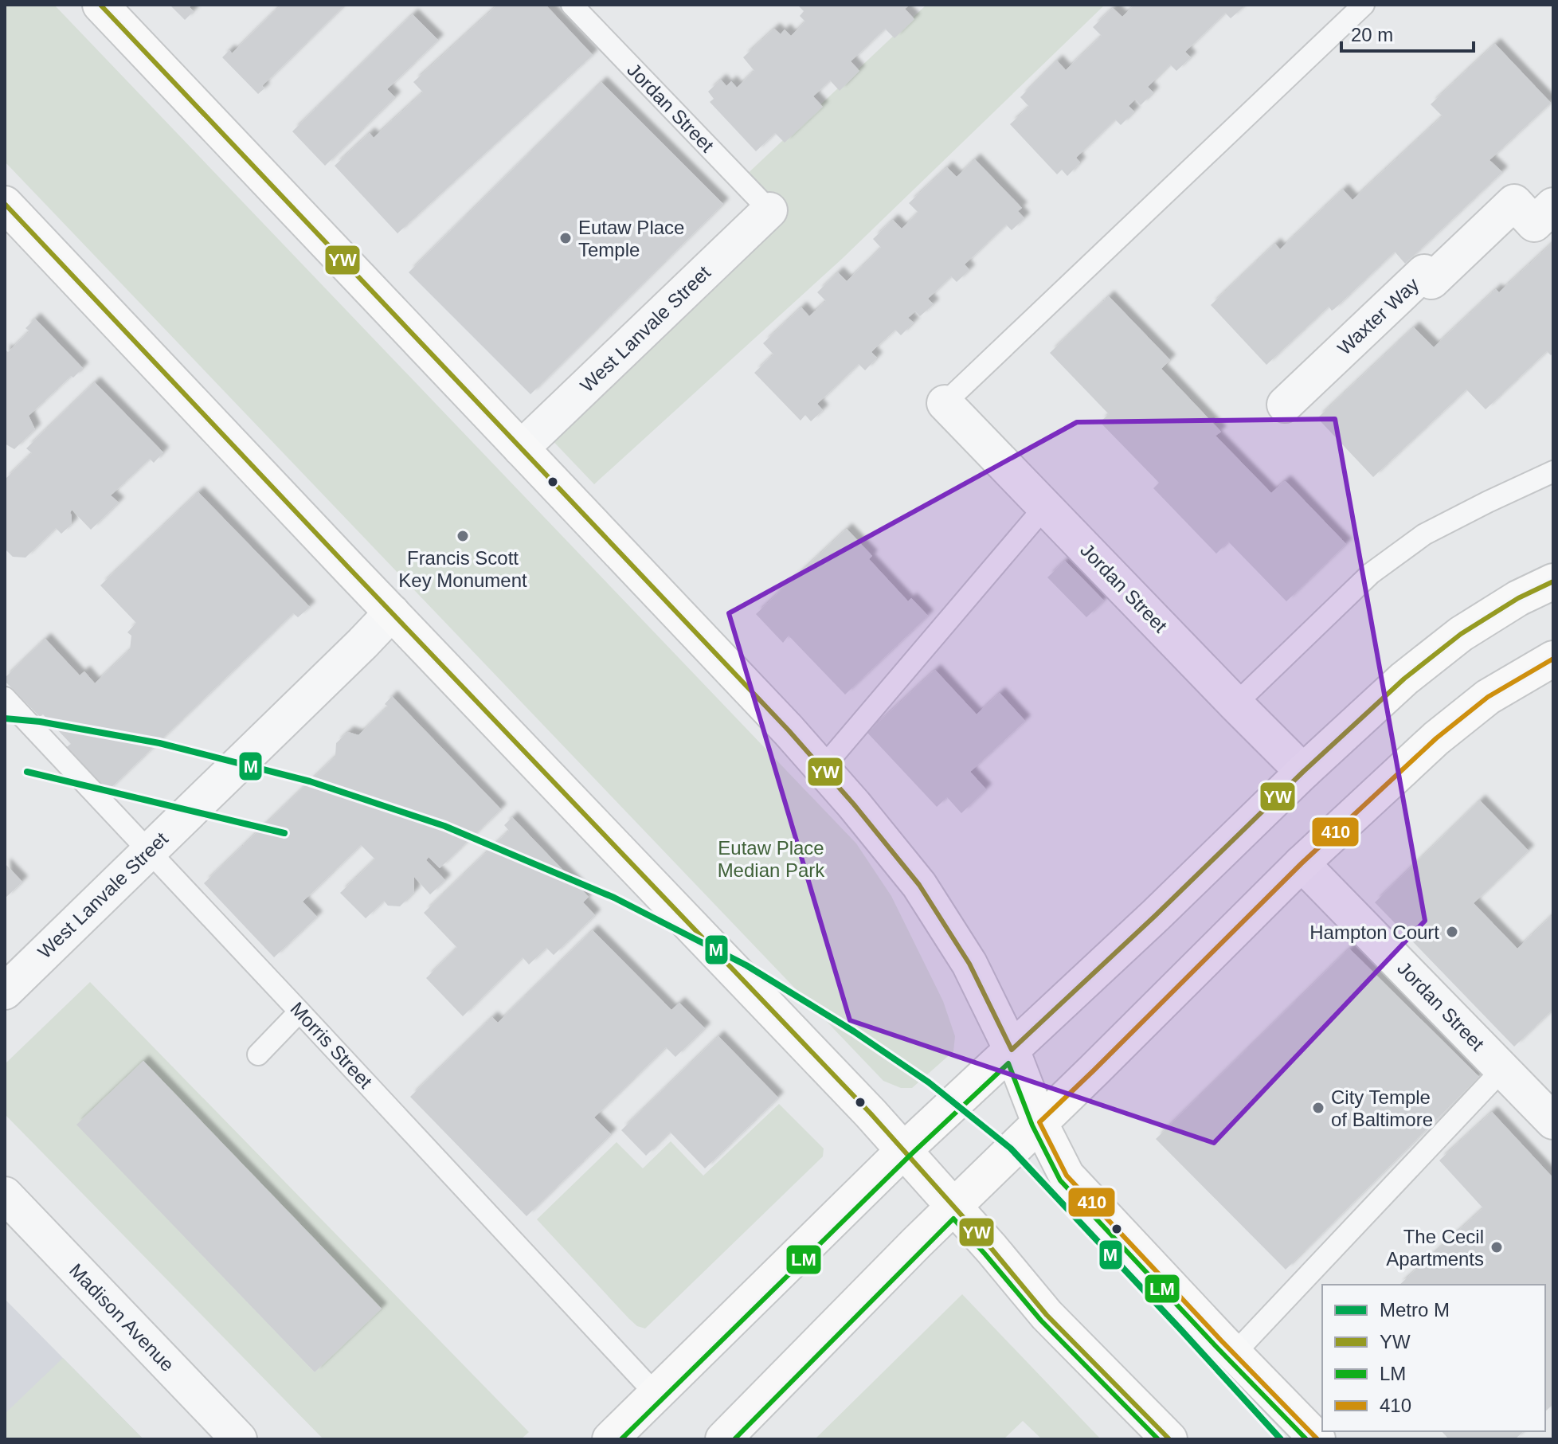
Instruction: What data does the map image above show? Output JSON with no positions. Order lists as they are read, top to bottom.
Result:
{
  "streets": {
    "street": [
      "Jordan Street",
      "Waxter Way",
      "West Lanvale Street",
      "Madison Avenue"
    ],
    "lane": ["Morris Street"]
  },
  "crossings": [
    ["Jordan Street", "West Lanvale Street"],
    ["West Lanvale Street", "Morris Street"]
  ],
  "parks": ["Eutaw Place Median Park"],
  "places": [
    "Eutaw Place Temple",
    "Francis Scott Key Monument",
    "Hampton Court",
    "City Temple of Baltimore",
    "The Cecil Apartments"
  ],
  "lines": [
    "transit line YW",
    "transit line 410",
    "metro line M",
    "transit line LM"
  ],
  "legend": [
    "Metro M",
    "YW",
    "LM",
    "410"
  ],
  "scale_bar": "20 m"
}
